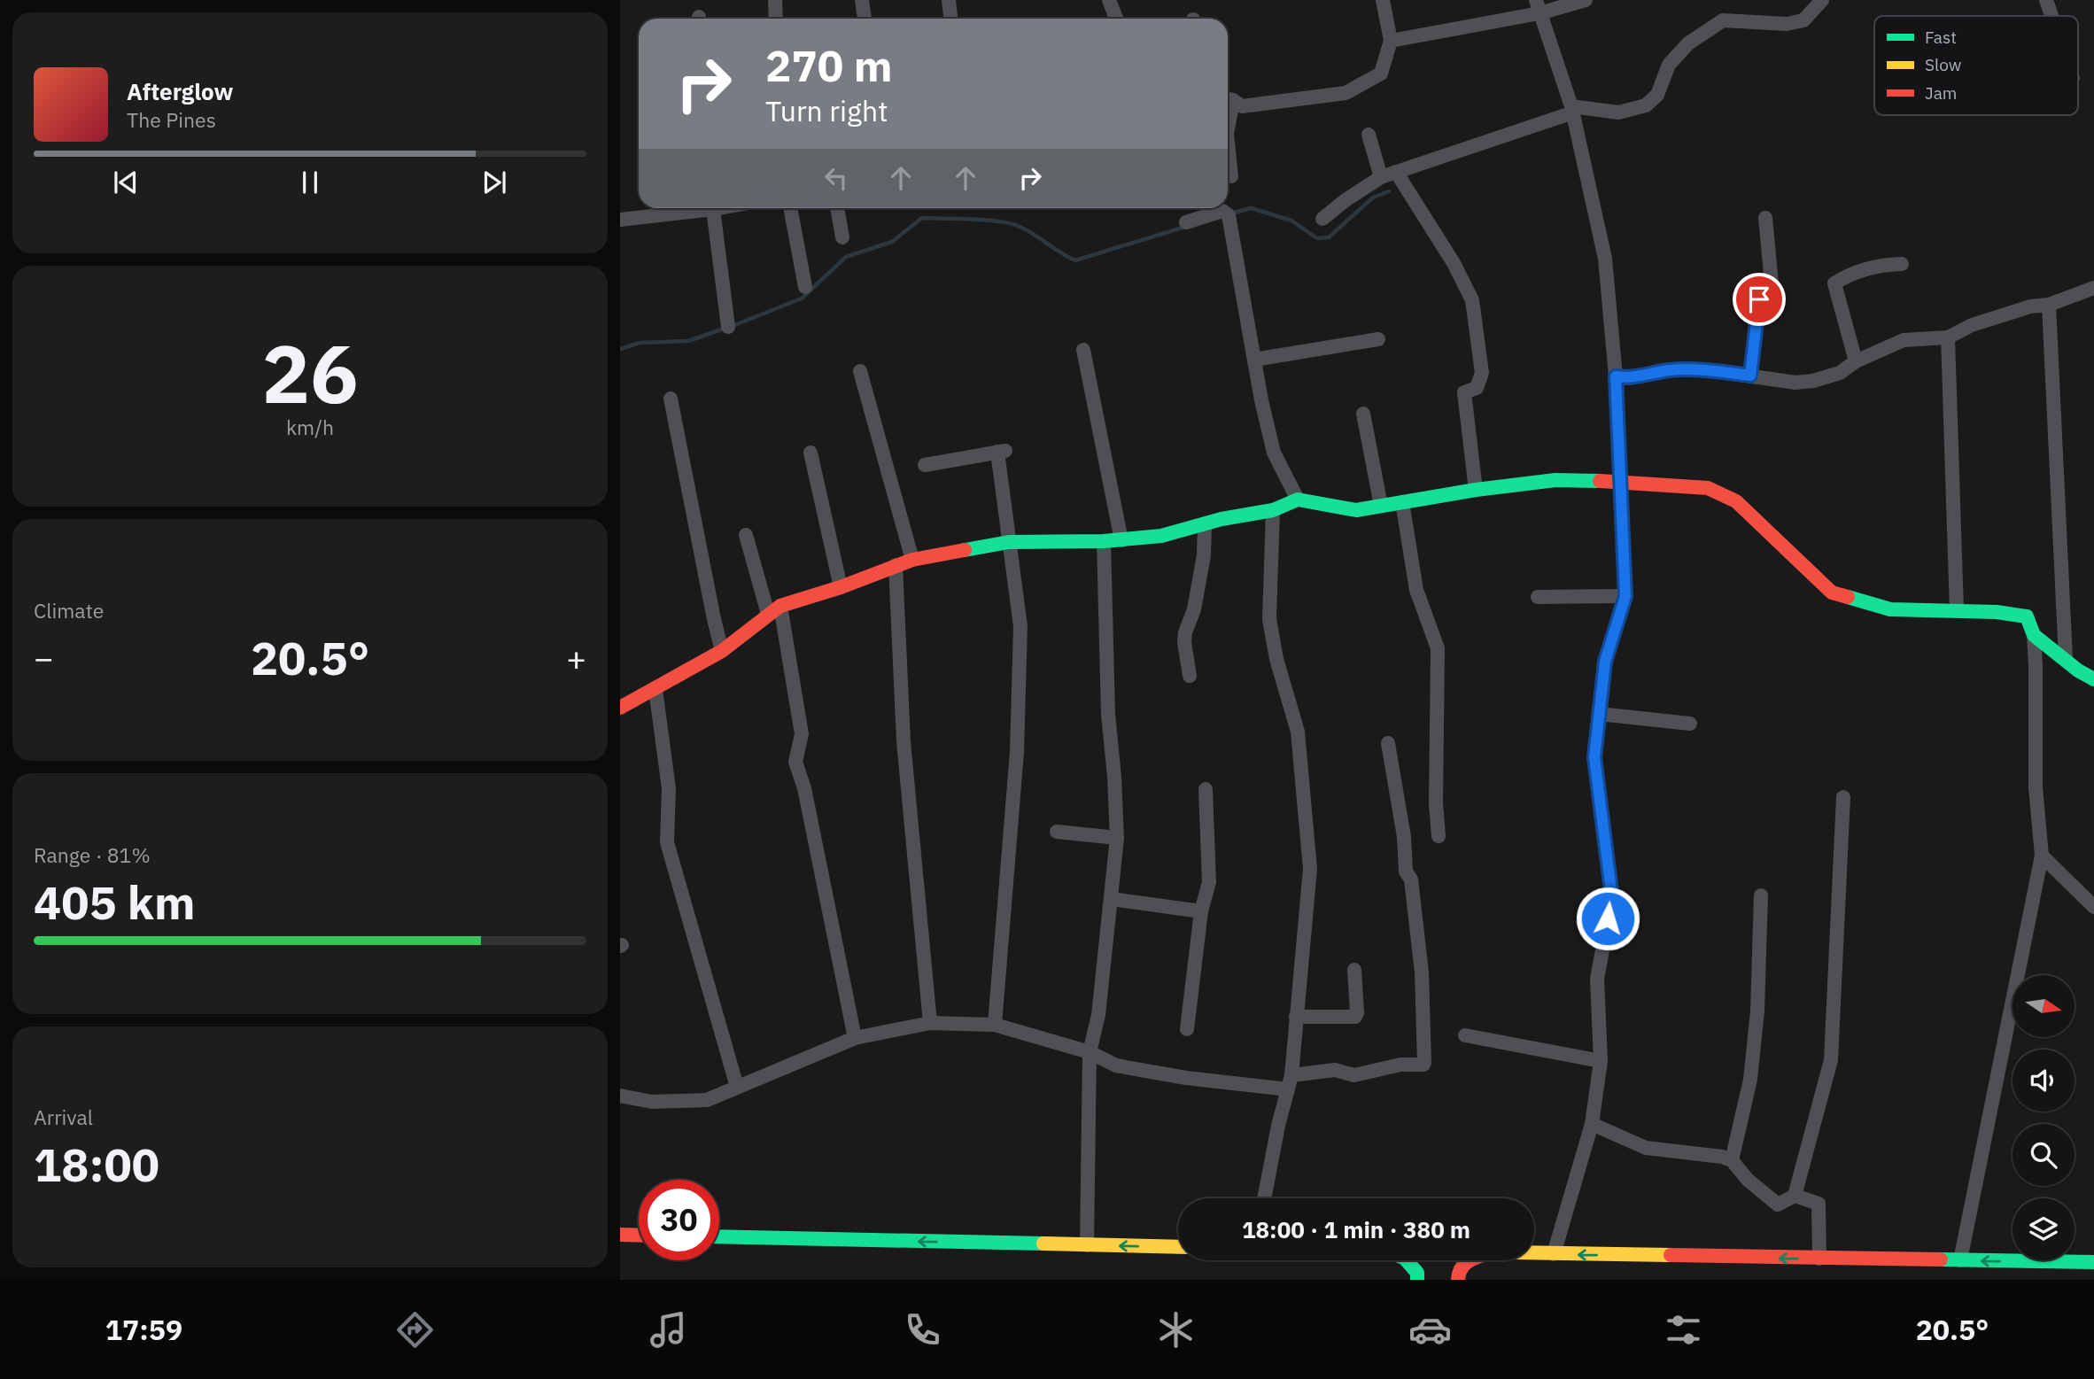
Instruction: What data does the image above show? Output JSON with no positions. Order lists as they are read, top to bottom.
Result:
{
  "legend": ["Fast", "Slow", "Jam"],
  "north": "right",
  "page": {
    "turn": ["270 m", "Turn right"],
    "song": ["Afterglow", "The Pines"],
    "tile": [
      ["26", "km/h"],
      "Climate",
      ["Range · 81%", "405 km"],
      ["Arrival", "18:00"]
    ],
    "heat": ["−", "20.5°", "+"],
    "limit": "30",
    "trip": "18:00 · 1 min · 380 m",
    "tabs": ["17:59", "20.5°"]
  }
}
